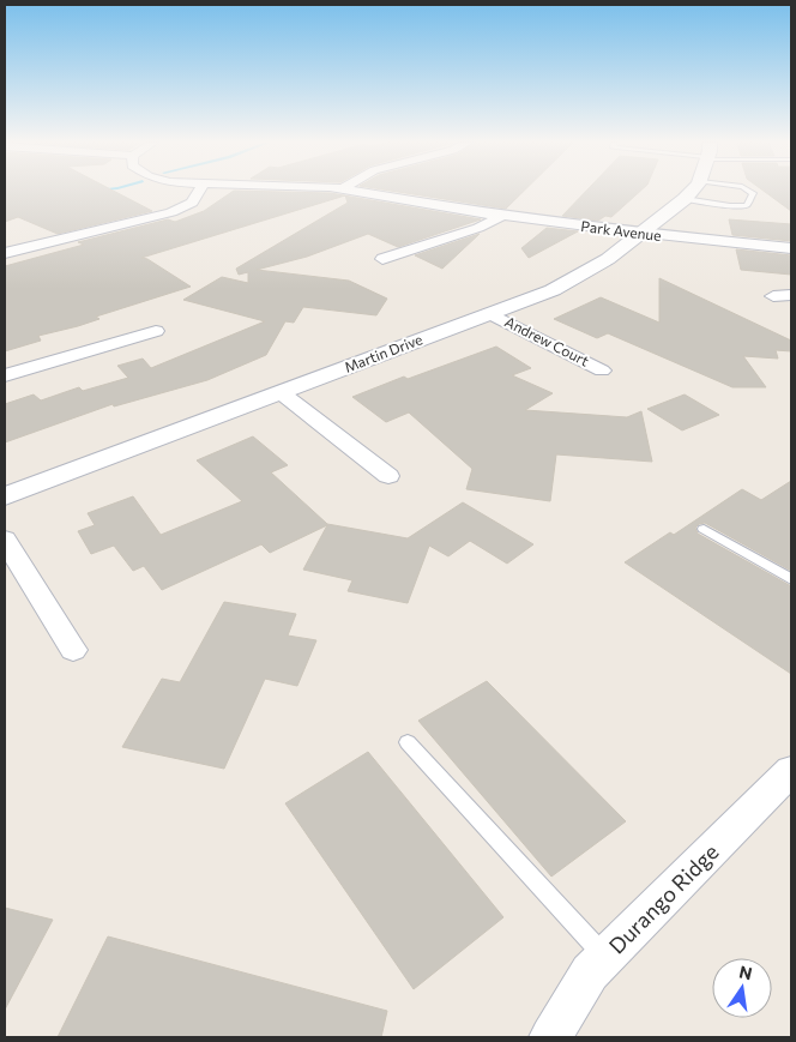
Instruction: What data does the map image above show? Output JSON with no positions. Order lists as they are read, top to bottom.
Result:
{
  "streets": {
    "street": [
      "Park Avenue",
      "Andrew Court",
      "Martin Drive",
      "Durango Ridge"
    ]
  },
  "crossings": [
    ["Park Avenue", "Martin Drive"],
    ["Andrew Court", "Martin Drive"]
  ],
  "north": "top"
}
